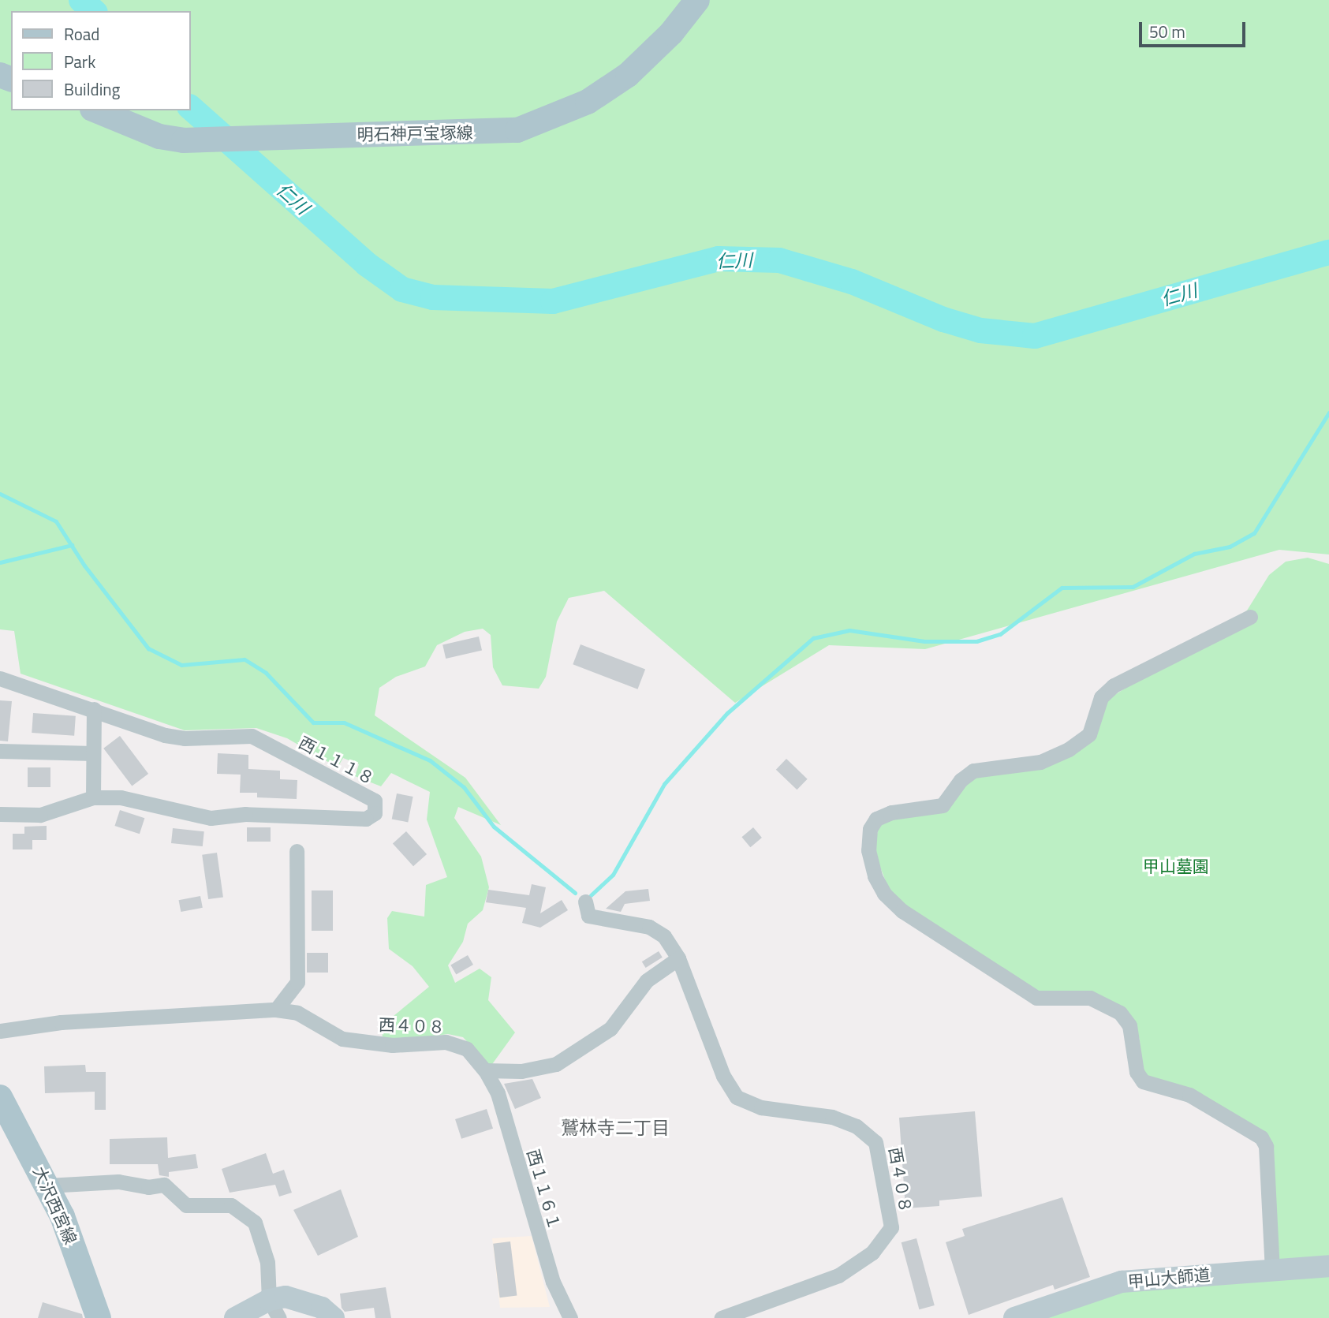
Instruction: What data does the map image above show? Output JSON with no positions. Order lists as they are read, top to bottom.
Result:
{
  "streets": {
    "main road": ["明石神戸宝塚線", "大沢西宮線"],
    "street": [
      "西１１１８",
      "西４０８",
      "西１１６１",
      "甲山大師道"
    ]
  },
  "crossings": [
    ["西４０８", "西１１６１"]
  ],
  "districts": ["鷲林寺二丁目"],
  "water": ["仁川"],
  "parks": ["甲山墓園"],
  "legend": ["Road", "Park", "Building"],
  "scale_bar": "50 m"
}
